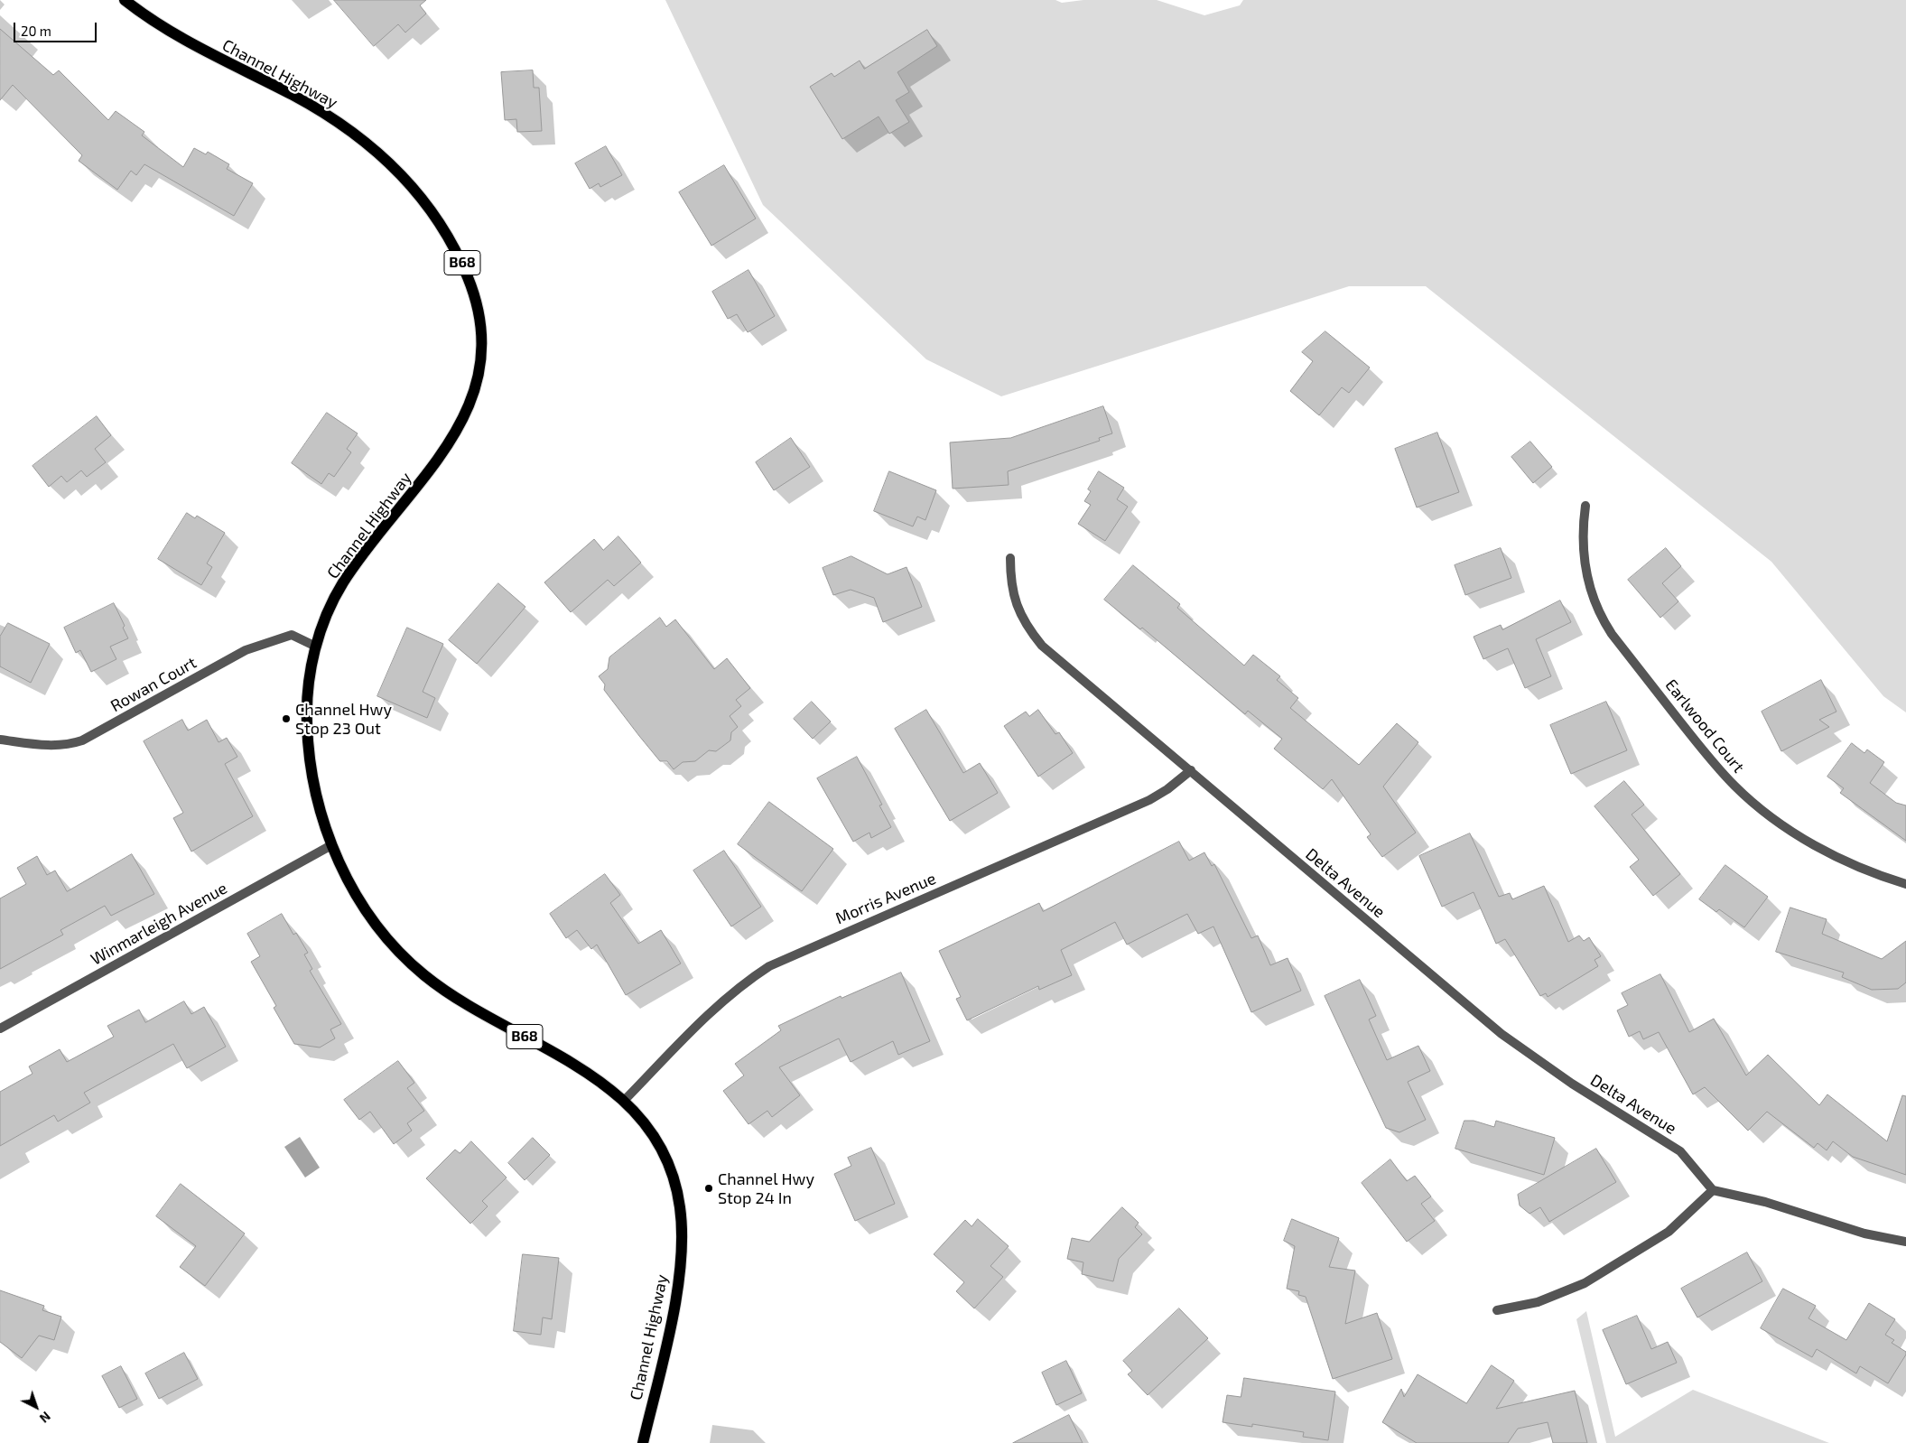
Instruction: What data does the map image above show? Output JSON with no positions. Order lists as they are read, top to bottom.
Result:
{
  "streets": {
    "main road": ["Channel Highway", "B68"],
    "street": [
      "Rowan Court",
      "Earlwood Court",
      "Delta Avenue",
      "Morris Avenue",
      "Winmarleigh Avenue"
    ]
  },
  "crossings": [
    ["Channel Highway", "Rowan Court"],
    ["Channel Highway", "Morris Avenue"],
    ["Channel Highway", "Winmarleigh Avenue"],
    ["Delta Avenue", "Morris Avenue"]
  ],
  "places": ["Channel Hwy Stop 23 Out", "Channel Hwy Stop 24 In"],
  "scale_bar": "20 m",
  "north": "bottom right"
}
